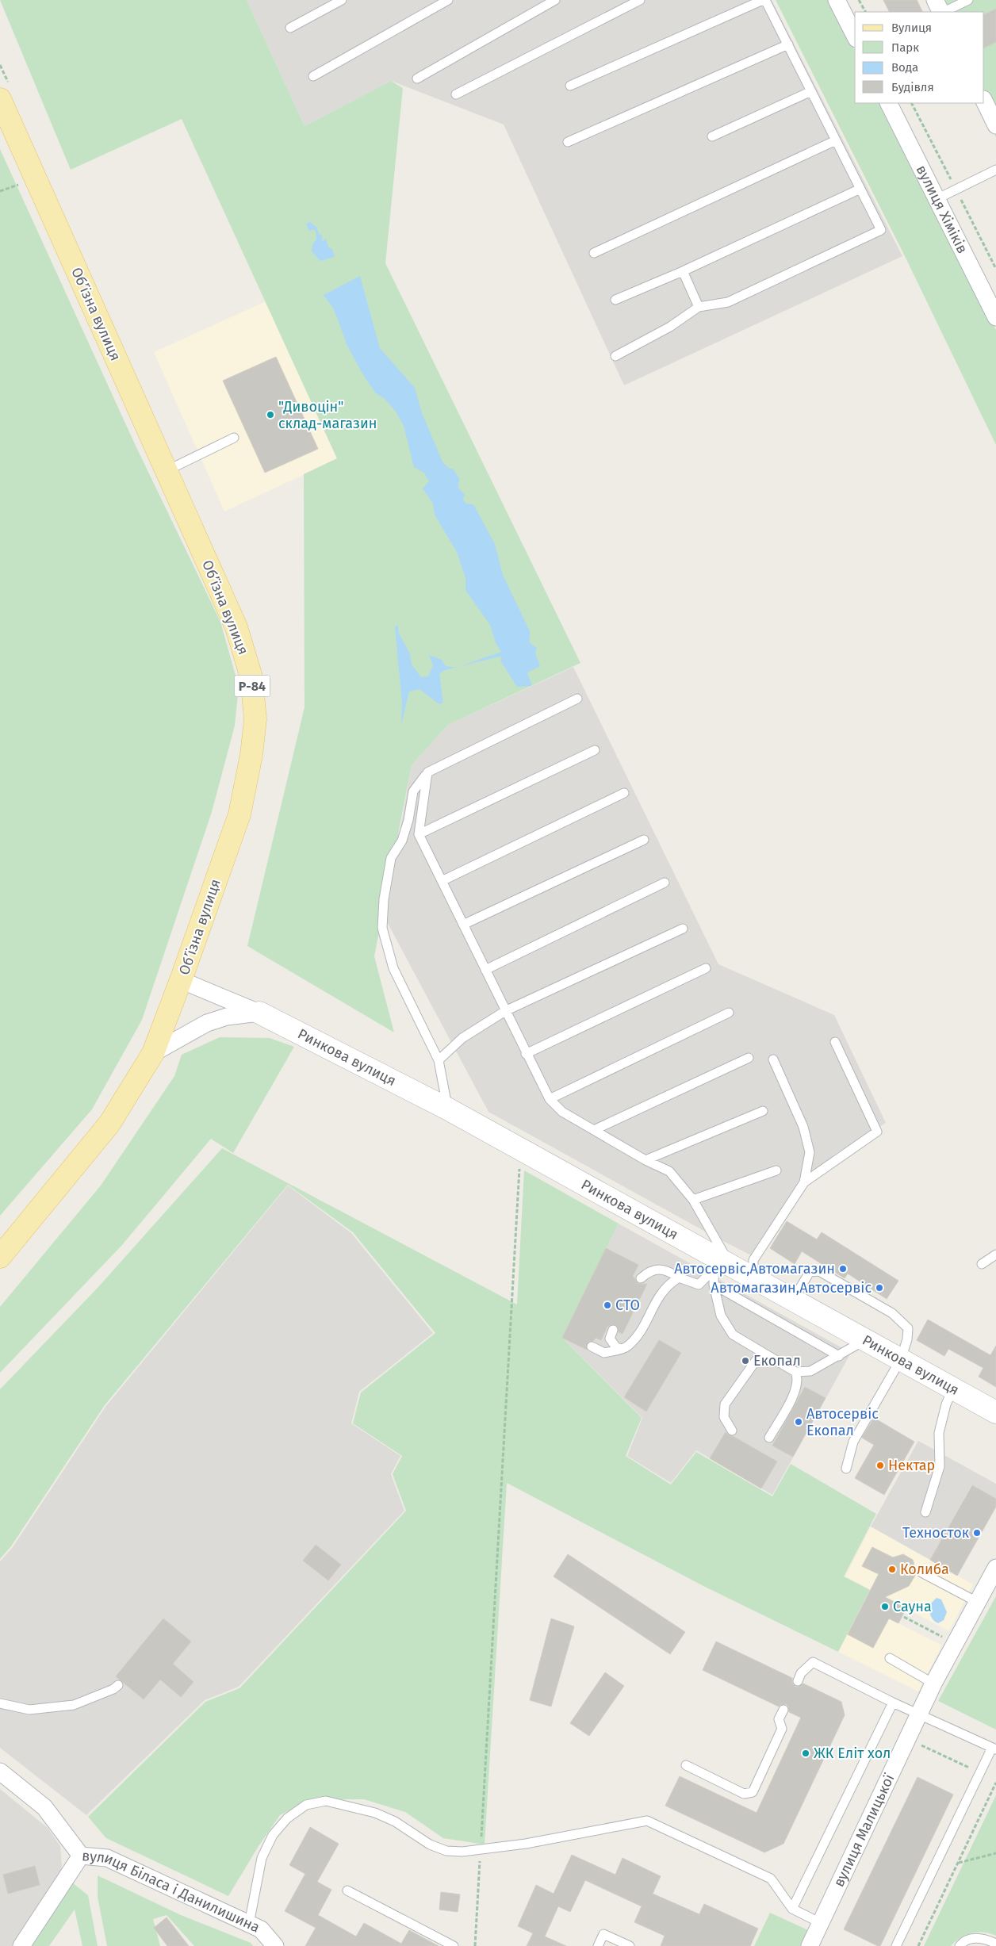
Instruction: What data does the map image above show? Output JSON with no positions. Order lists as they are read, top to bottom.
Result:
{
  "streets": {
    "main road": ["Обʼїзна вулиця", "Р-84", "Ринкова вулиця"],
    "street": ["вулиця Хіміків", "вулиця Малицької", "вулиця Біласа і Данилишина"]
  },
  "crossings": [
    ["Обʼїзна вулиця", "Ринкова вулиця"]
  ],
  "places": [
    "\"Дивоцін\" склад-магазин",
    "Автосервіс,Автомагазин",
    "Автомагазин,Автосервіс",
    "СТО",
    "Екопал",
    "Автосервіс Екопал",
    "Нектар",
    "Техносток",
    "Колиба",
    "Сауна",
    "ЖК Еліт хол"
  ],
  "legend": [
    "Вулиця",
    "Парк",
    "Вода",
    "Будівля"
  ]
}
